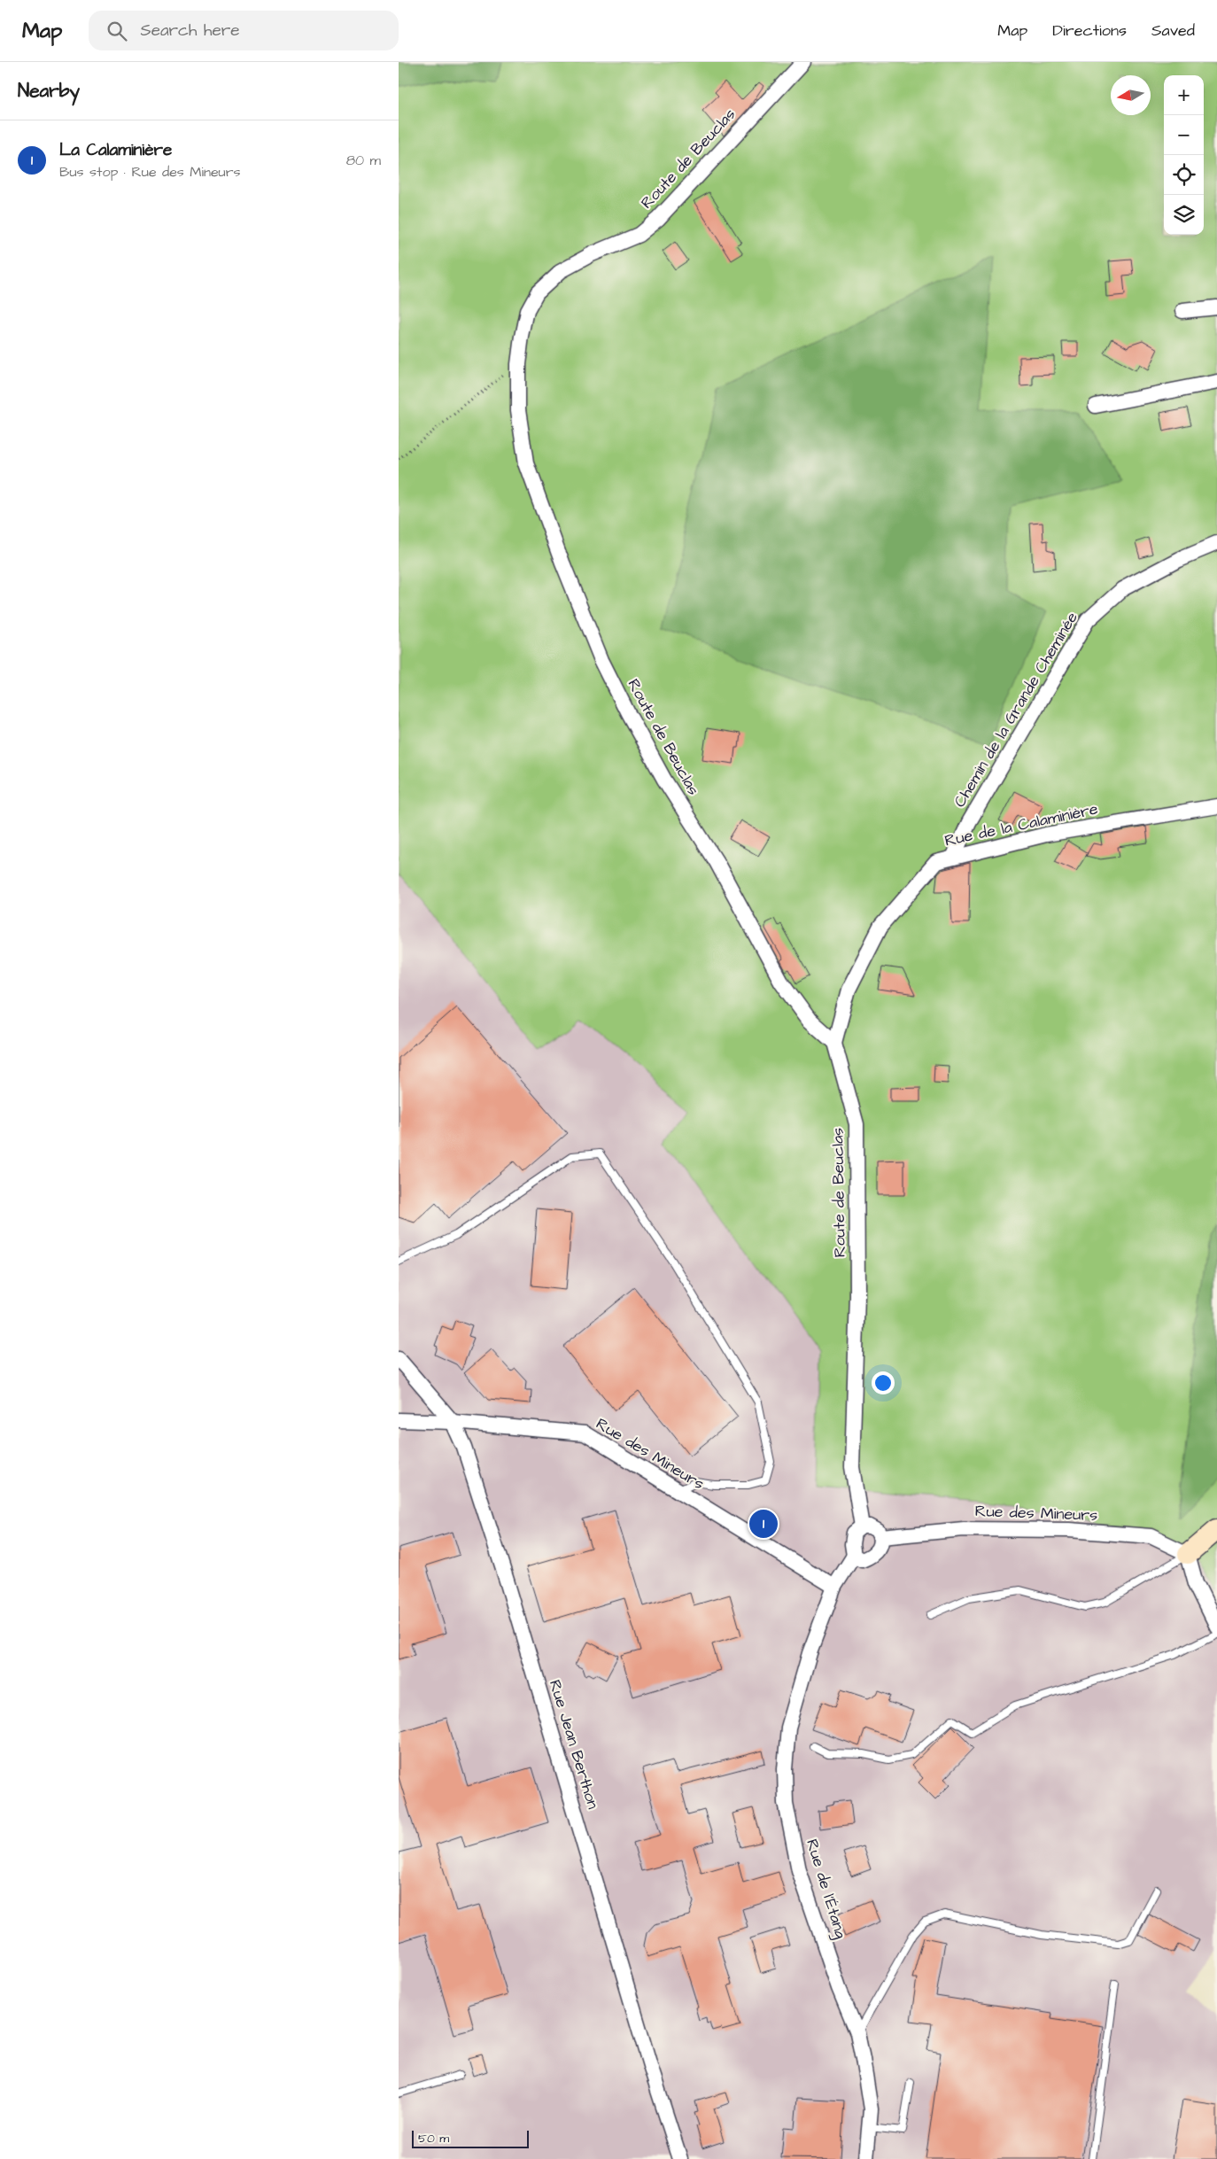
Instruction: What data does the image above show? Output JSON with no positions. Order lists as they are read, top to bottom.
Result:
{
  "streets": {
    "street": [
      "Route de Beuclas",
      "Chemin de la Grande Cheminée",
      "Rue de la Calaminière",
      "Rue des Mineurs",
      "Rue Jean Berthon",
      "Rue de l'Étang"
    ]
  },
  "crossings": [
    ["Route de Beuclas", "Rue de la Calaminière"],
    ["Route de Beuclas", "Rue des Mineurs"],
    ["Route de Beuclas", "Rue de l'Étang"],
    ["Chemin de la Grande Cheminée", "Rue de la Calaminière"],
    ["Rue des Mineurs", "Rue Jean Berthon"],
    ["Rue des Mineurs", "Rue de l'Étang"]
  ],
  "scale_bar": "50 m",
  "north": "left",
  "page": {
    "header": "Map",
    "search": "Search here",
    "nav": ["Map", "Directions", "Saved"],
    "heading": "Nearby",
    "map_buttons": ["+", "−"],
    "list": [
      {
        "mark": "1",
        "name": "La Calaminière",
        "note": "Bus stop · Rue des Mineurs",
        "value": "80 m"
      }
    ],
    "pins": "1",
    "scale": "50 m"
  }
}
